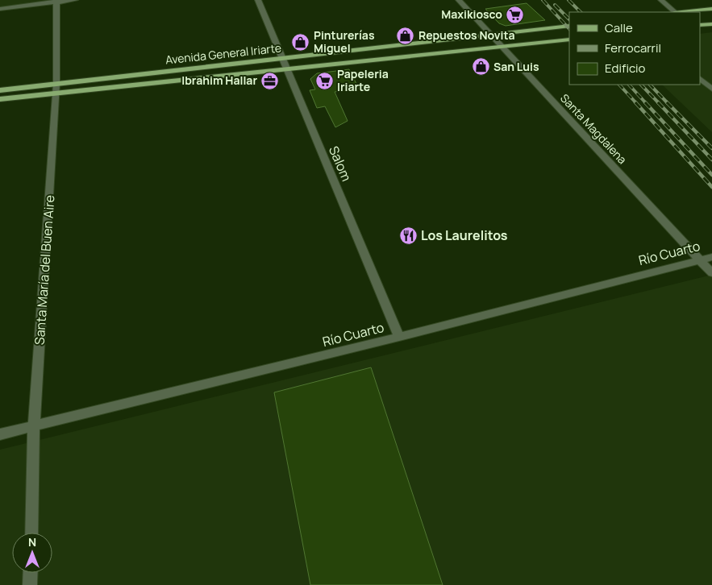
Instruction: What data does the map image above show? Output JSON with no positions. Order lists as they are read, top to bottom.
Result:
{
  "streets": {
    "main road": ["Avenida General Iriarte"],
    "street": [
      "Santa Magdalena",
      "Salom",
      "Río Cuarto",
      "Santa María del Buen Aire"
    ]
  },
  "crossings": [
    ["Avenida General Iriarte", "Santa Magdalena"],
    ["Avenida General Iriarte", "Salom"],
    ["Avenida General Iriarte", "Santa María del Buen Aire"],
    ["Santa Magdalena", "Río Cuarto"],
    ["Salom", "Río Cuarto"],
    ["Río Cuarto", "Santa María del Buen Aire"]
  ],
  "places": {
    "supermarket": ["Maxikiosco", "Papeleria Iriarte"],
    "shop": ["Repuestos Novita", "Pinturerías Miguel", "San Luis"],
    "office": ["Ibrahim Hallar"],
    "restaurant": ["Los Laurelitos"]
  },
  "legend": ["Calle", "Ferrocarril", "Edificio"],
  "north": "top"
}
